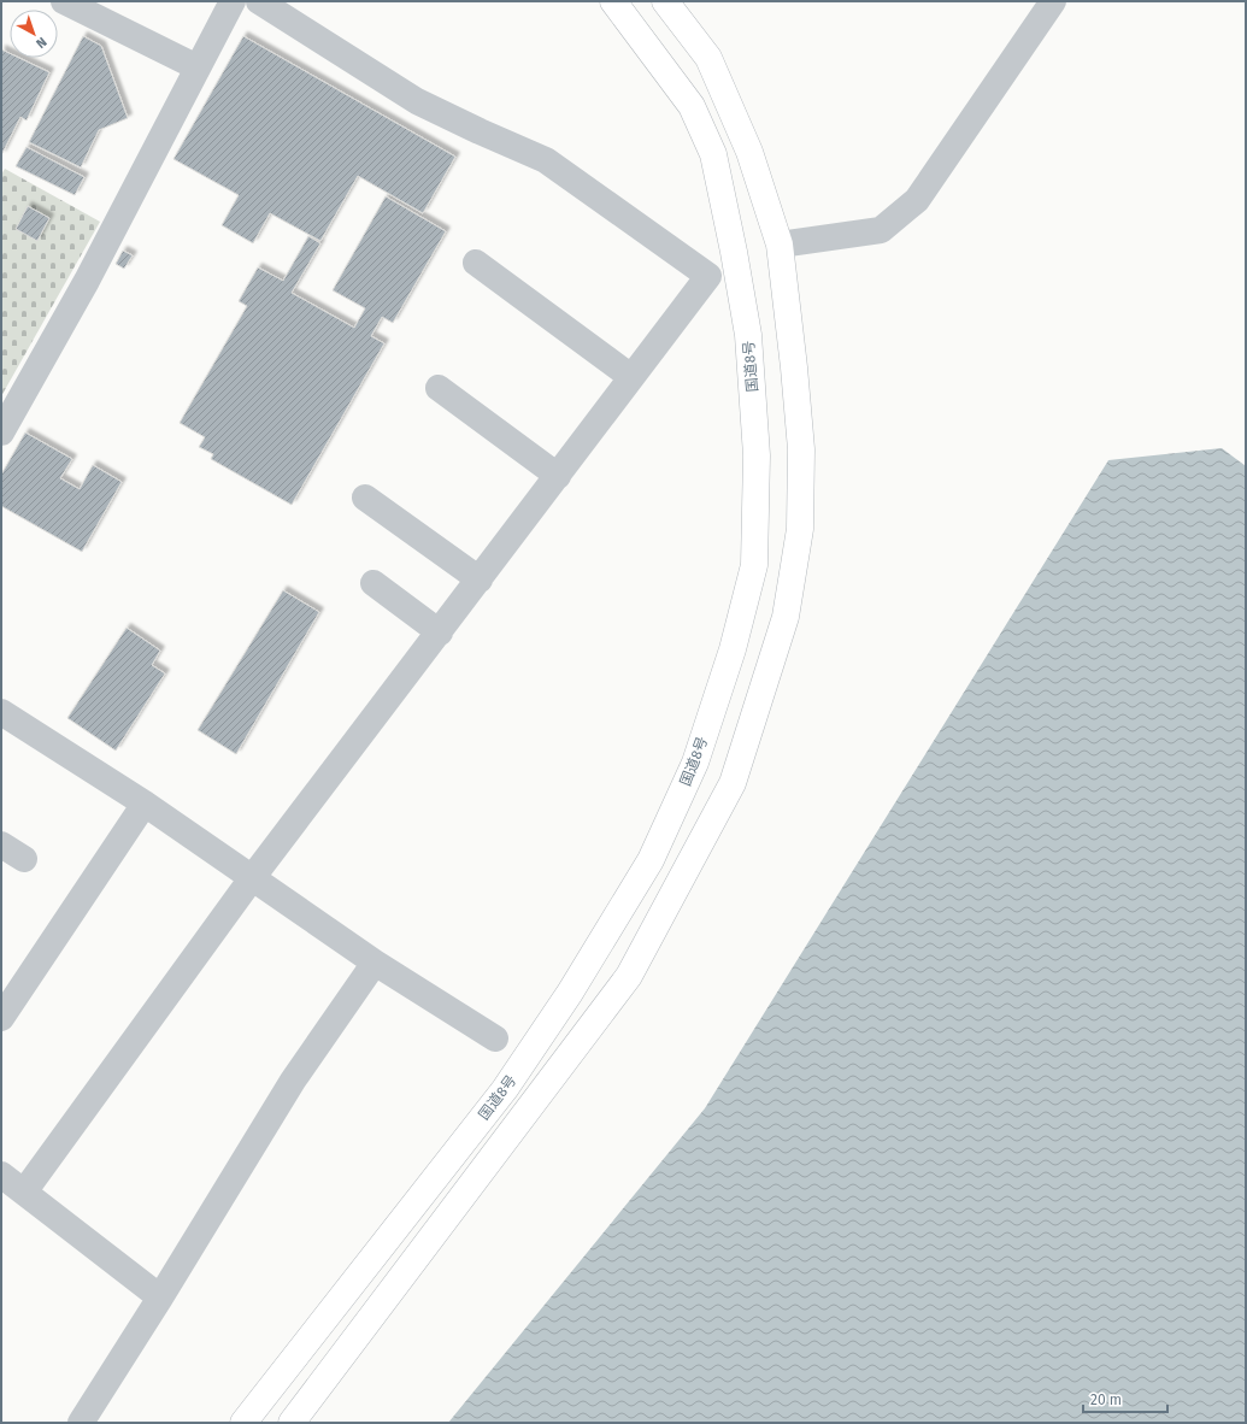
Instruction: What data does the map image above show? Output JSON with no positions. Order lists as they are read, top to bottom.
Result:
{
  "streets": {
    "highway": ["国道8号"]
  },
  "scale_bar": "20 m",
  "north": "bottom right"
}
